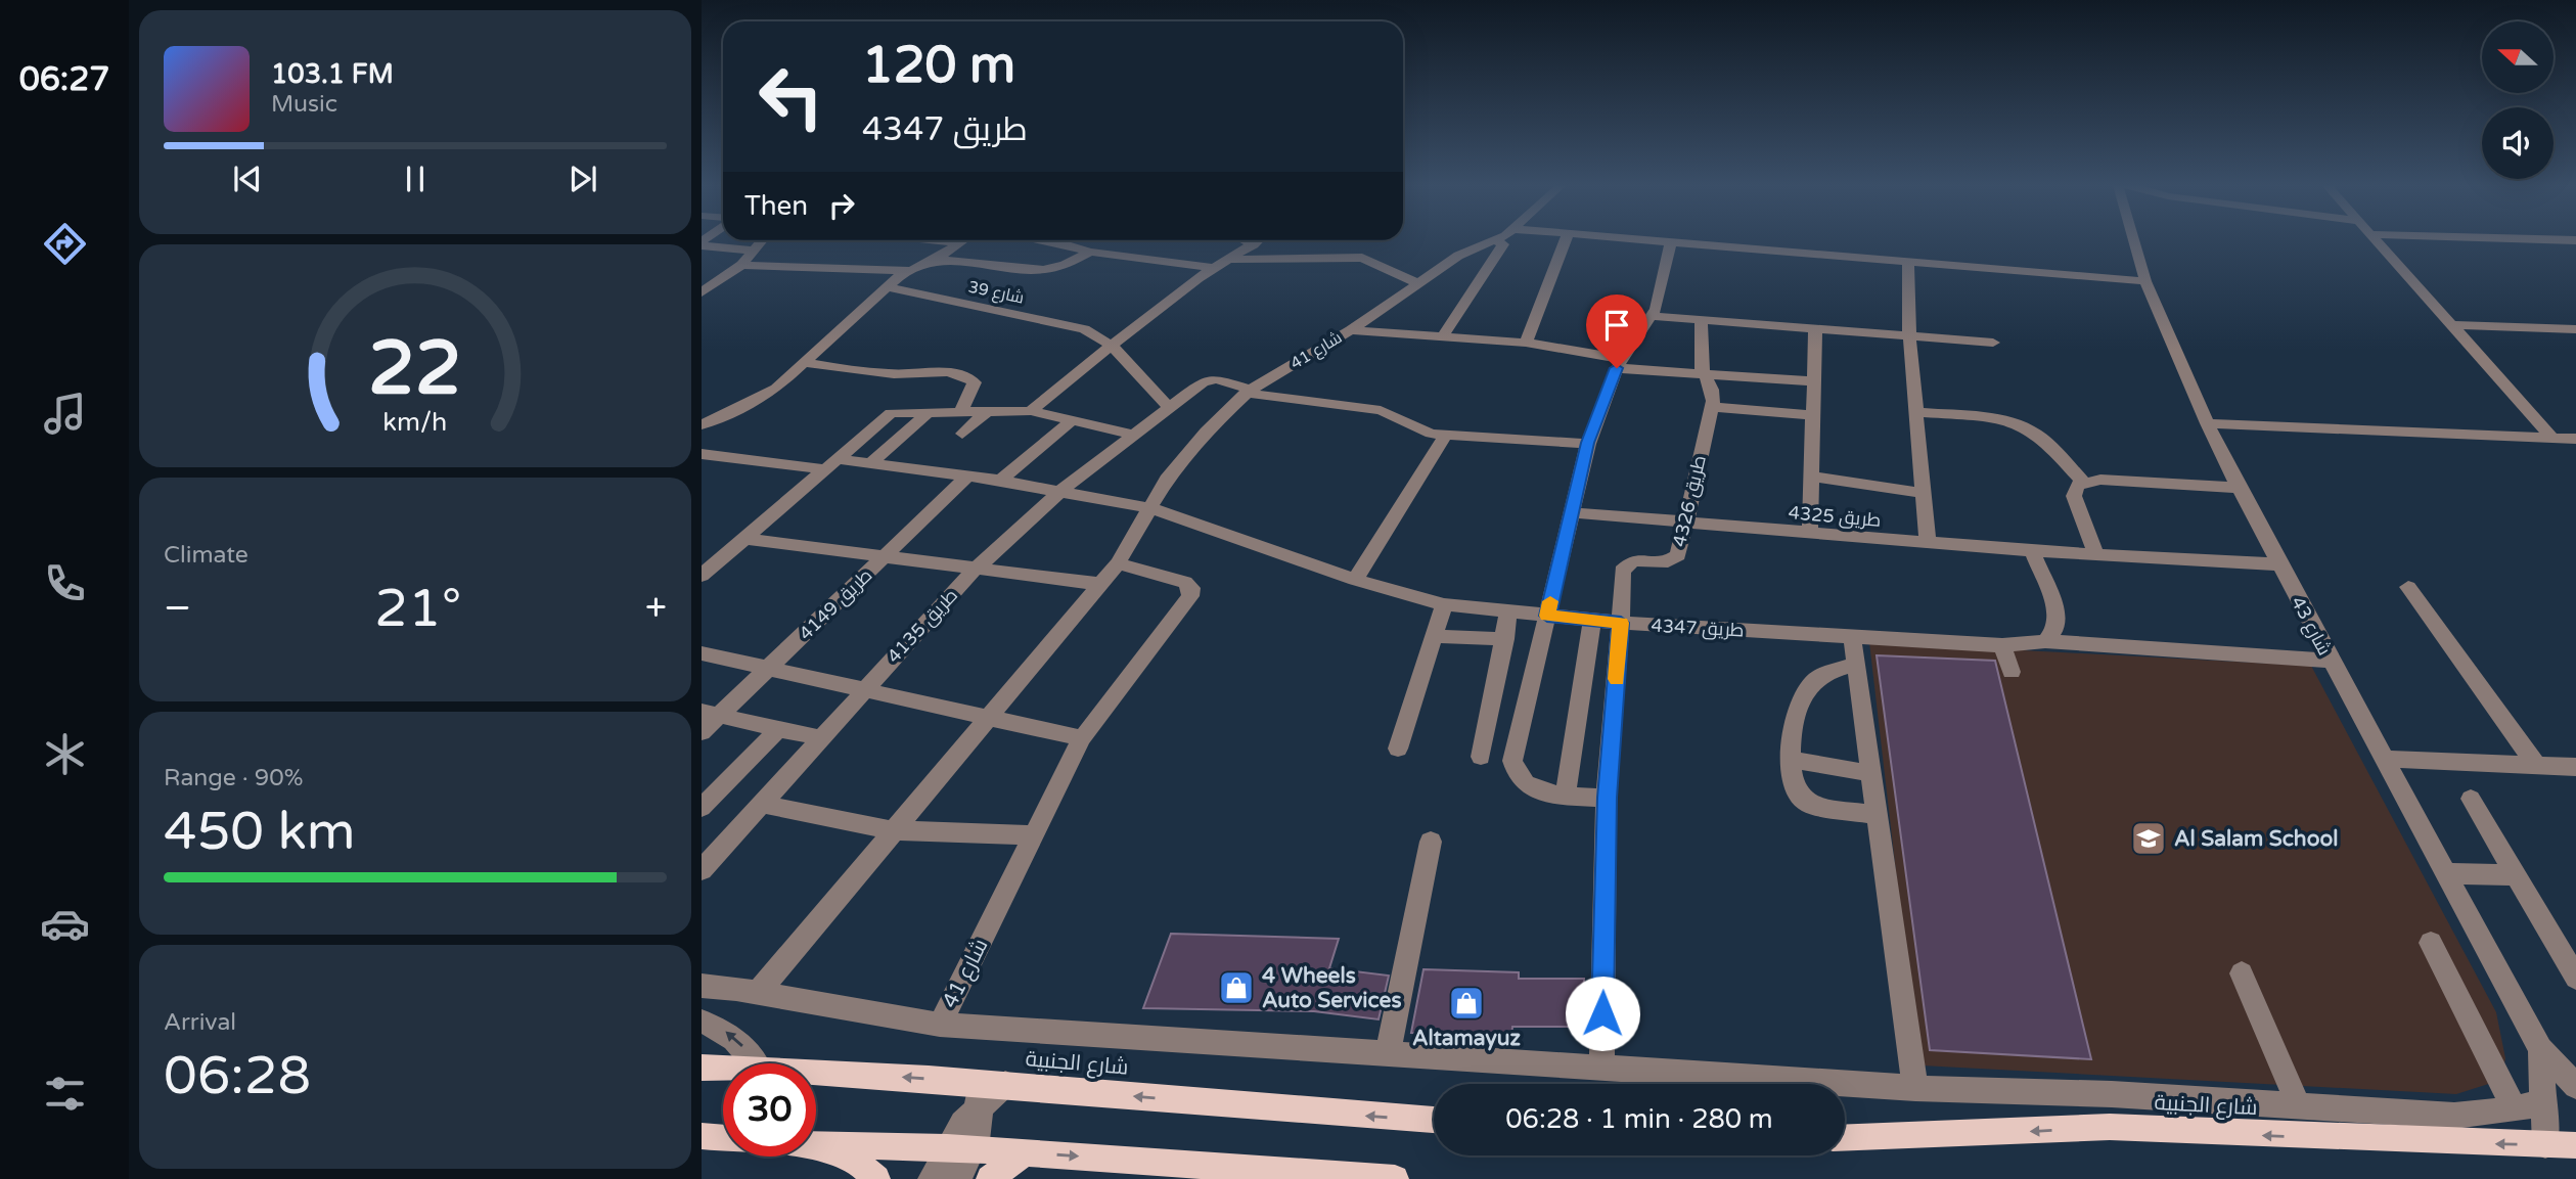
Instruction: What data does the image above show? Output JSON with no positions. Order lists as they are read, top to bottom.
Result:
{
  "streets": {
    "main road": ["شارع الجنبية"],
    "street": [
      "شارع 39",
      "شارع 41",
      "طريق 4326",
      "طريق 4325",
      "طريق 4149",
      "طريق 4135",
      "شارع 43",
      "طريق 4347"
    ]
  },
  "crossings": [
    ["شارع 39", "طريق 4135"],
    ["شارع 41", "طريق 4347"],
    ["طريق 4326", "طريق 4325"],
    ["طريق 4326", "طريق 4347"],
    ["طريق 4325", "شارع 43"],
    ["طريق 4149", "طريق 4347"],
    ["طريق 4135", "طريق 4347"],
    ["شارع 43", "طريق 4347"],
    ["شارع 43", "شارع الجنبية"]
  ],
  "places": {
    "school or university": ["Al Salam School"],
    "shop": ["4 Wheels Auto Services", "Altamayuz"]
  },
  "north": "left",
  "page": {
    "tabs": "06:27",
    "turn": ["120 m", "طريق 4347"],
    "song": ["103.1 FM", "Music"],
    "then": "Then",
    "tile": [
      "Climate",
      ["Range · 90%", "450 km"],
      ["Arrival", "06:28"]
    ],
    "heat": ["−", "21°", "+"],
    "limit": "30",
    "trip": "06:28 · 1 min · 280 m",
    "gauge": ["22", "km/h"]
  }
}
